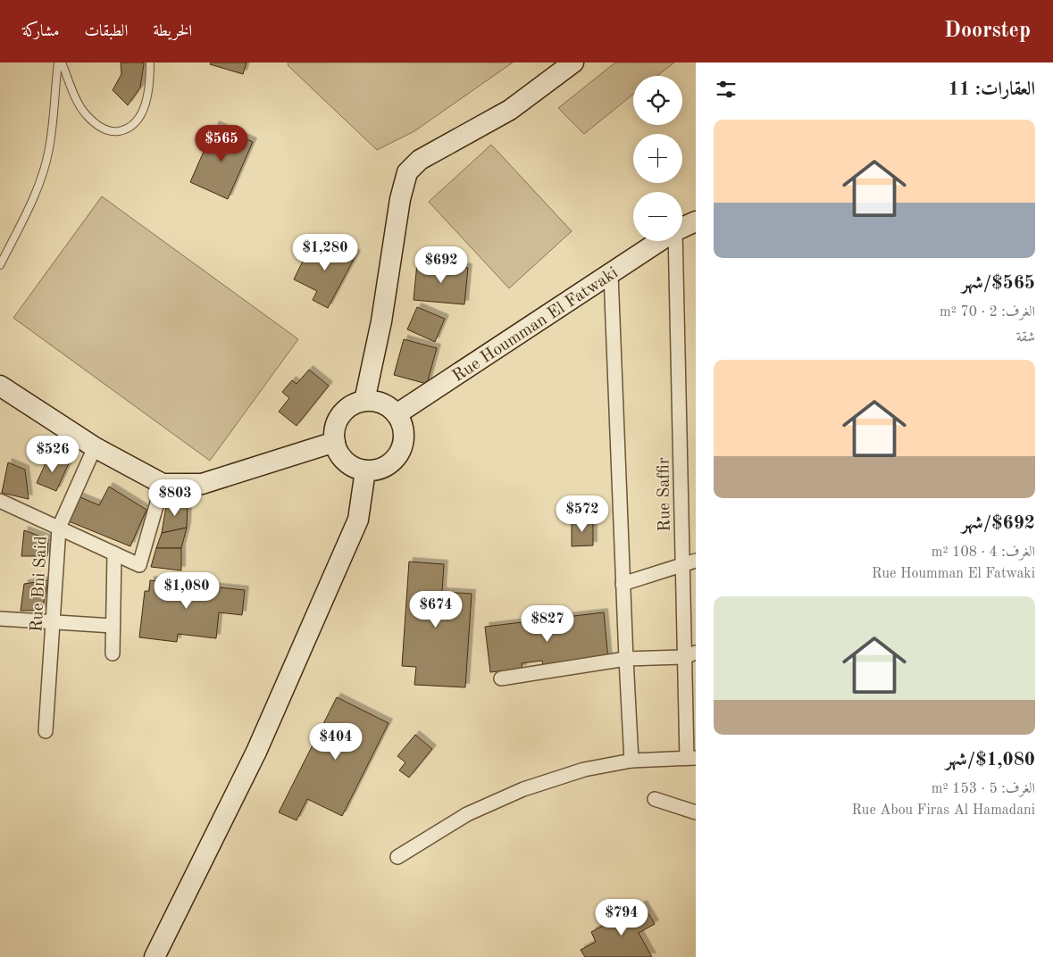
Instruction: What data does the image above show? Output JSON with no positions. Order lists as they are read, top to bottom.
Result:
{
  "streets": {
    "street": ["Rue Houmman El Fatwaki", "Rue Saffir", "Rue Bni Said"]
  },
  "page": {
    "header": "Doorstep",
    "nav": ["الخريطة", "الطبقات", "مشاركة"],
    "heading": "العقارات: 11",
    "map_buttons": ["+", "−"],
    "list": [
      {
        "name": "$565/شهر",
        "note": "الغرف: 2 · 70 m² · شقة"
      },
      {
        "name": "$692/شهر",
        "note": "الغرف: 4 · 108 m² · Rue Houmman El Fatwaki"
      },
      {
        "name": "$1,080/شهر",
        "note": "الغرف: 5 · 153 m² · Rue Abou Firas Al Hamadani"
      }
    ],
    "price": [
      "$565",
      "$1,280",
      "$692",
      "$526",
      "$803",
      "$572",
      "$1,080",
      "$674",
      "$827",
      "$404",
      "$794"
    ]
  }
}
